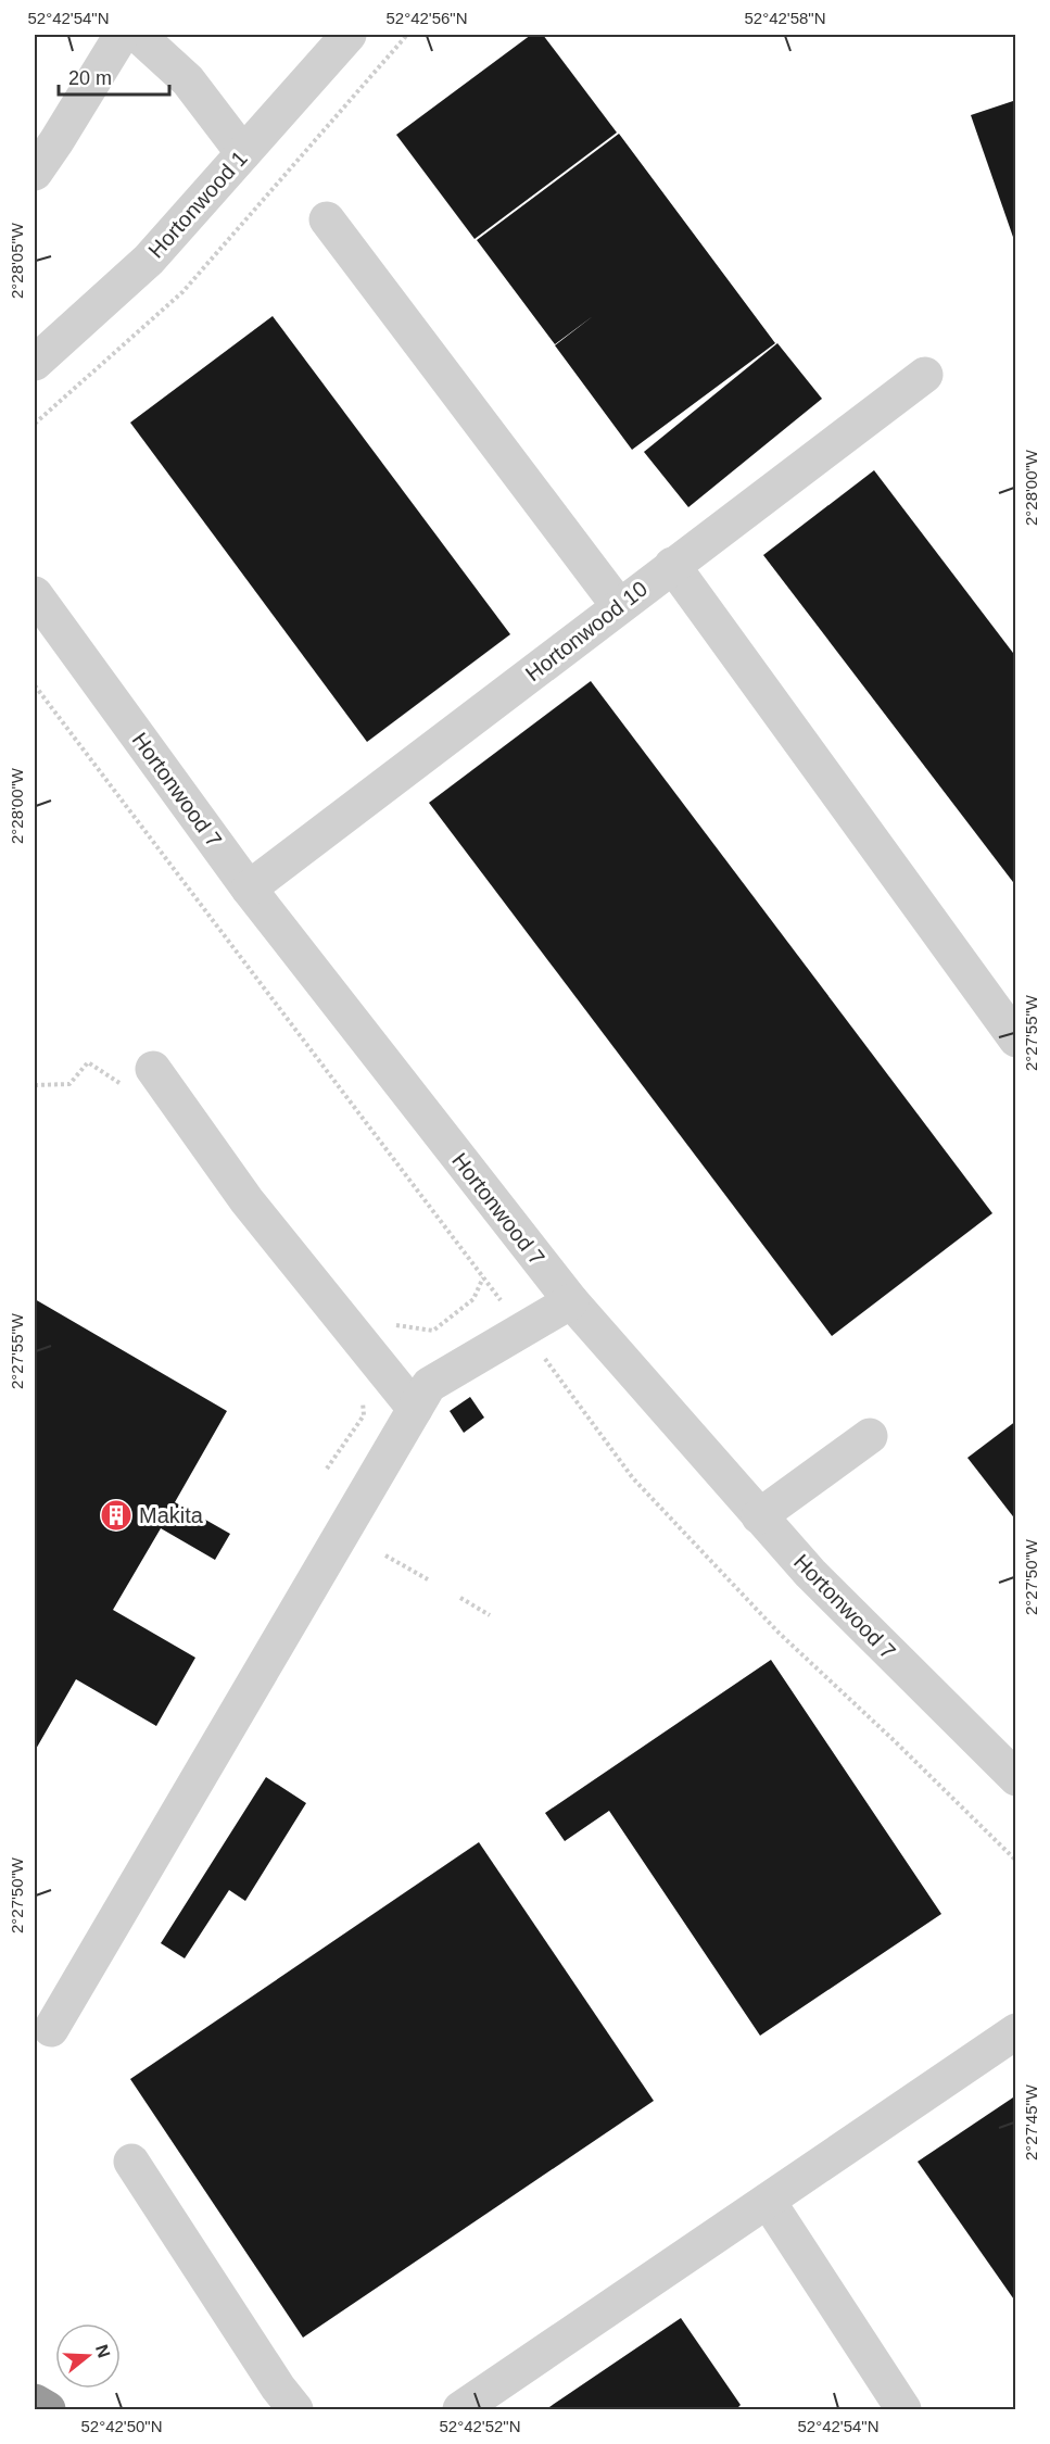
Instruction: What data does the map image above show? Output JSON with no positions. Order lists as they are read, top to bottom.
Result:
{
  "streets": {
    "street": ["Hortonwood 1", "Hortonwood 10", "Hortonwood 7"]
  },
  "crossings": [
    ["Hortonwood 10", "Hortonwood 7"]
  ],
  "places": {
    "building": ["Makita"]
  },
  "scale_bar": "20 m",
  "north": "right",
  "coordinates": [
    "52°42'54\"N",
    "52°42'56\"N",
    "52°42'58\"N",
    "2°28'05\"W",
    "2°28'00\"W",
    "2°27'55\"W",
    "2°27'50\"W",
    "2°27'45\"W",
    "52°42'50\"N",
    "52°42'52\"N"
  ]
}
